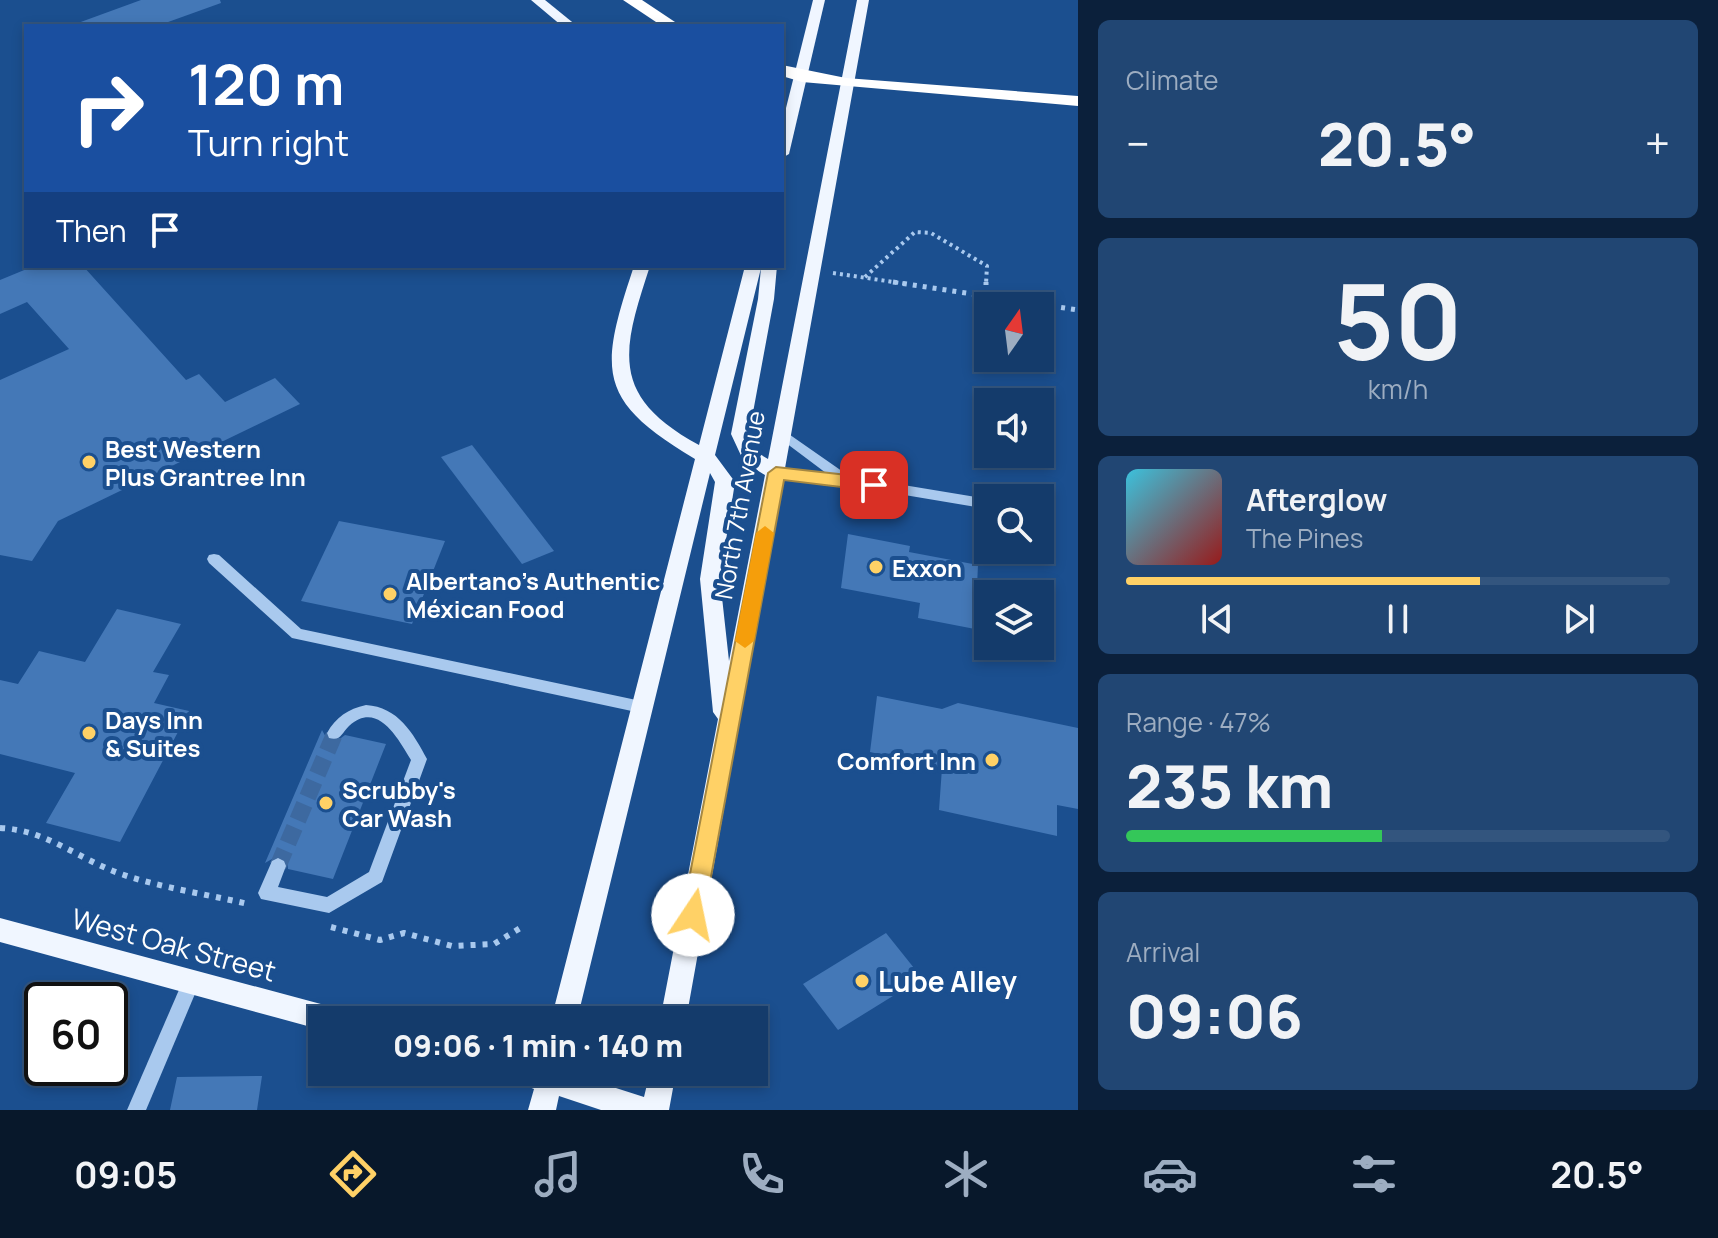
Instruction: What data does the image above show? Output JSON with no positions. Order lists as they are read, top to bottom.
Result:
{
  "streets": {
    "main road": ["North 7th Avenue", "West Oak Street"]
  },
  "places": [
    "Best Western Plus Grantree Inn",
    "Exxon",
    "Albertano's Authentic Méxican Food",
    "Days Inn & Suites",
    "Comfort Inn",
    "Scrubby's Car Wash",
    "Lube Alley"
  ],
  "north": "top",
  "page": {
    "tile": [
      "Climate",
      ["50", "km/h"],
      ["Range · 47%", "235 km"],
      ["Arrival", "09:06"]
    ],
    "turn": ["120 m", "Turn right"],
    "heat": ["−", "20.5°", "+"],
    "then": "Then",
    "song": ["Afterglow", "The Pines"],
    "limit": "60",
    "trip": "09:06 · 1 min · 140 m",
    "tabs": ["09:05", "20.5°"]
  }
}
